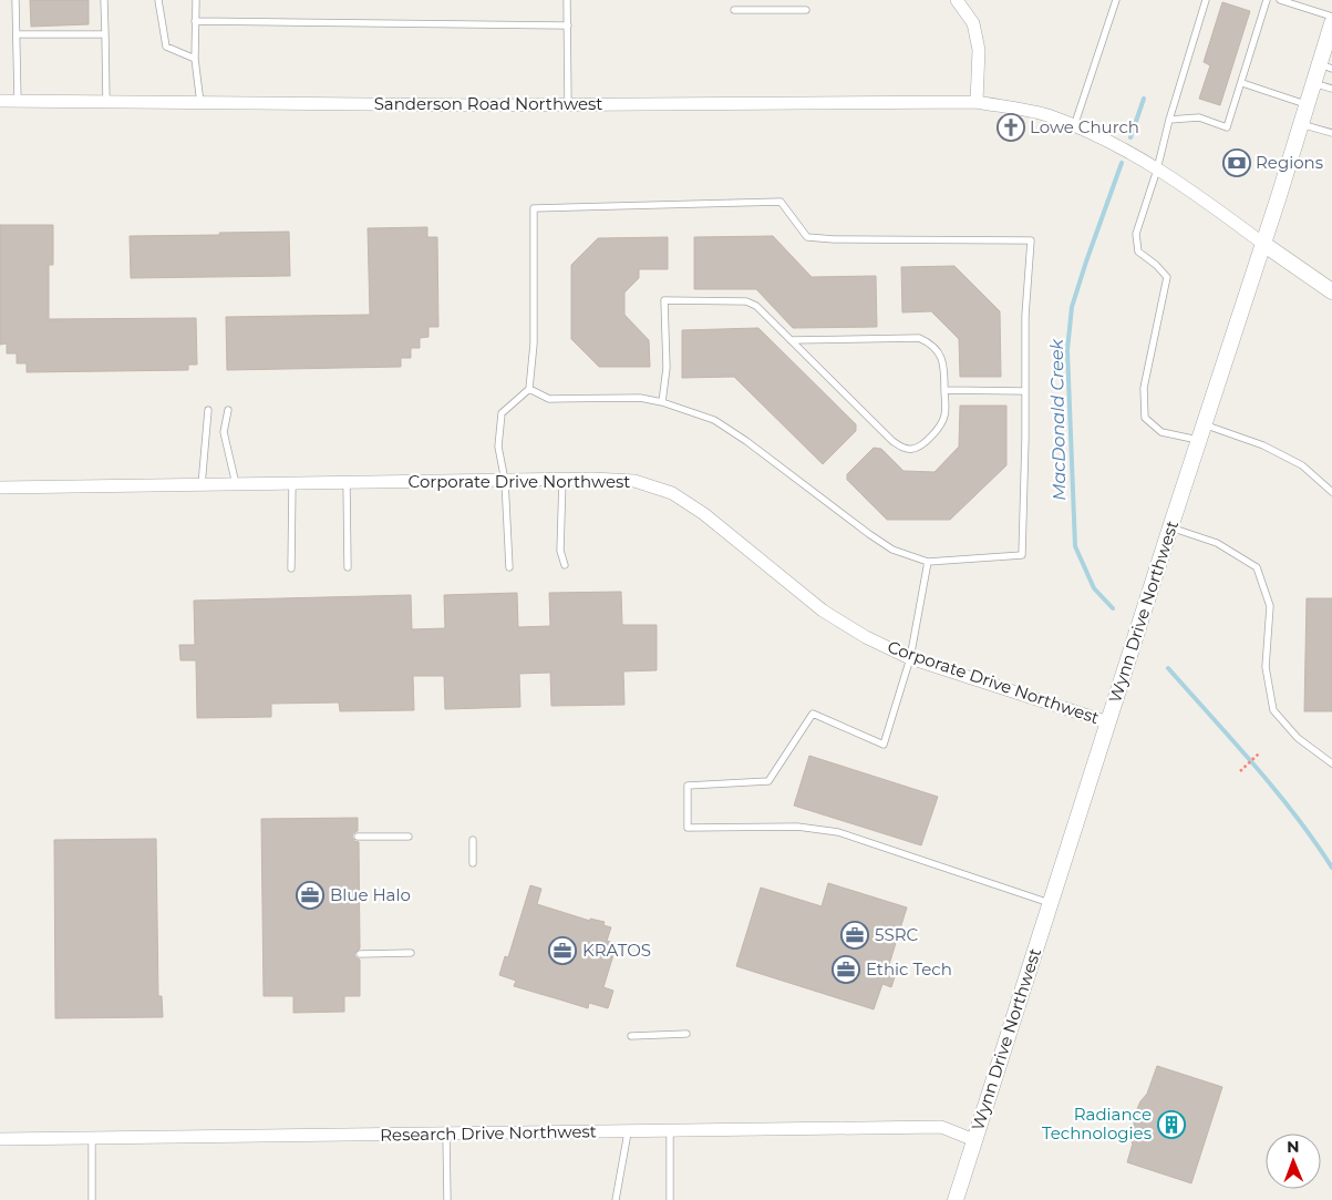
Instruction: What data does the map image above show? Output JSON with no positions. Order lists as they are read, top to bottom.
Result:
{
  "streets": {
    "street": [
      "Sanderson Road Northwest",
      "Corporate Drive Northwest",
      "Wynn Drive Northwest",
      "Research Drive Northwest"
    ]
  },
  "crossings": [
    ["Sanderson Road Northwest", "Wynn Drive Northwest"],
    ["Corporate Drive Northwest", "Wynn Drive Northwest"],
    ["Wynn Drive Northwest", "Research Drive Northwest"]
  ],
  "water": ["MacDonald Creek"],
  "places": {
    "church": ["Lowe Church"],
    "bank": ["Regions"],
    "office": [
      "Blue Halo",
      "5SRC",
      "KRATOS",
      "Ethic Tech"
    ],
    "building": ["Radiance Technologies"]
  },
  "north": "top"
}
